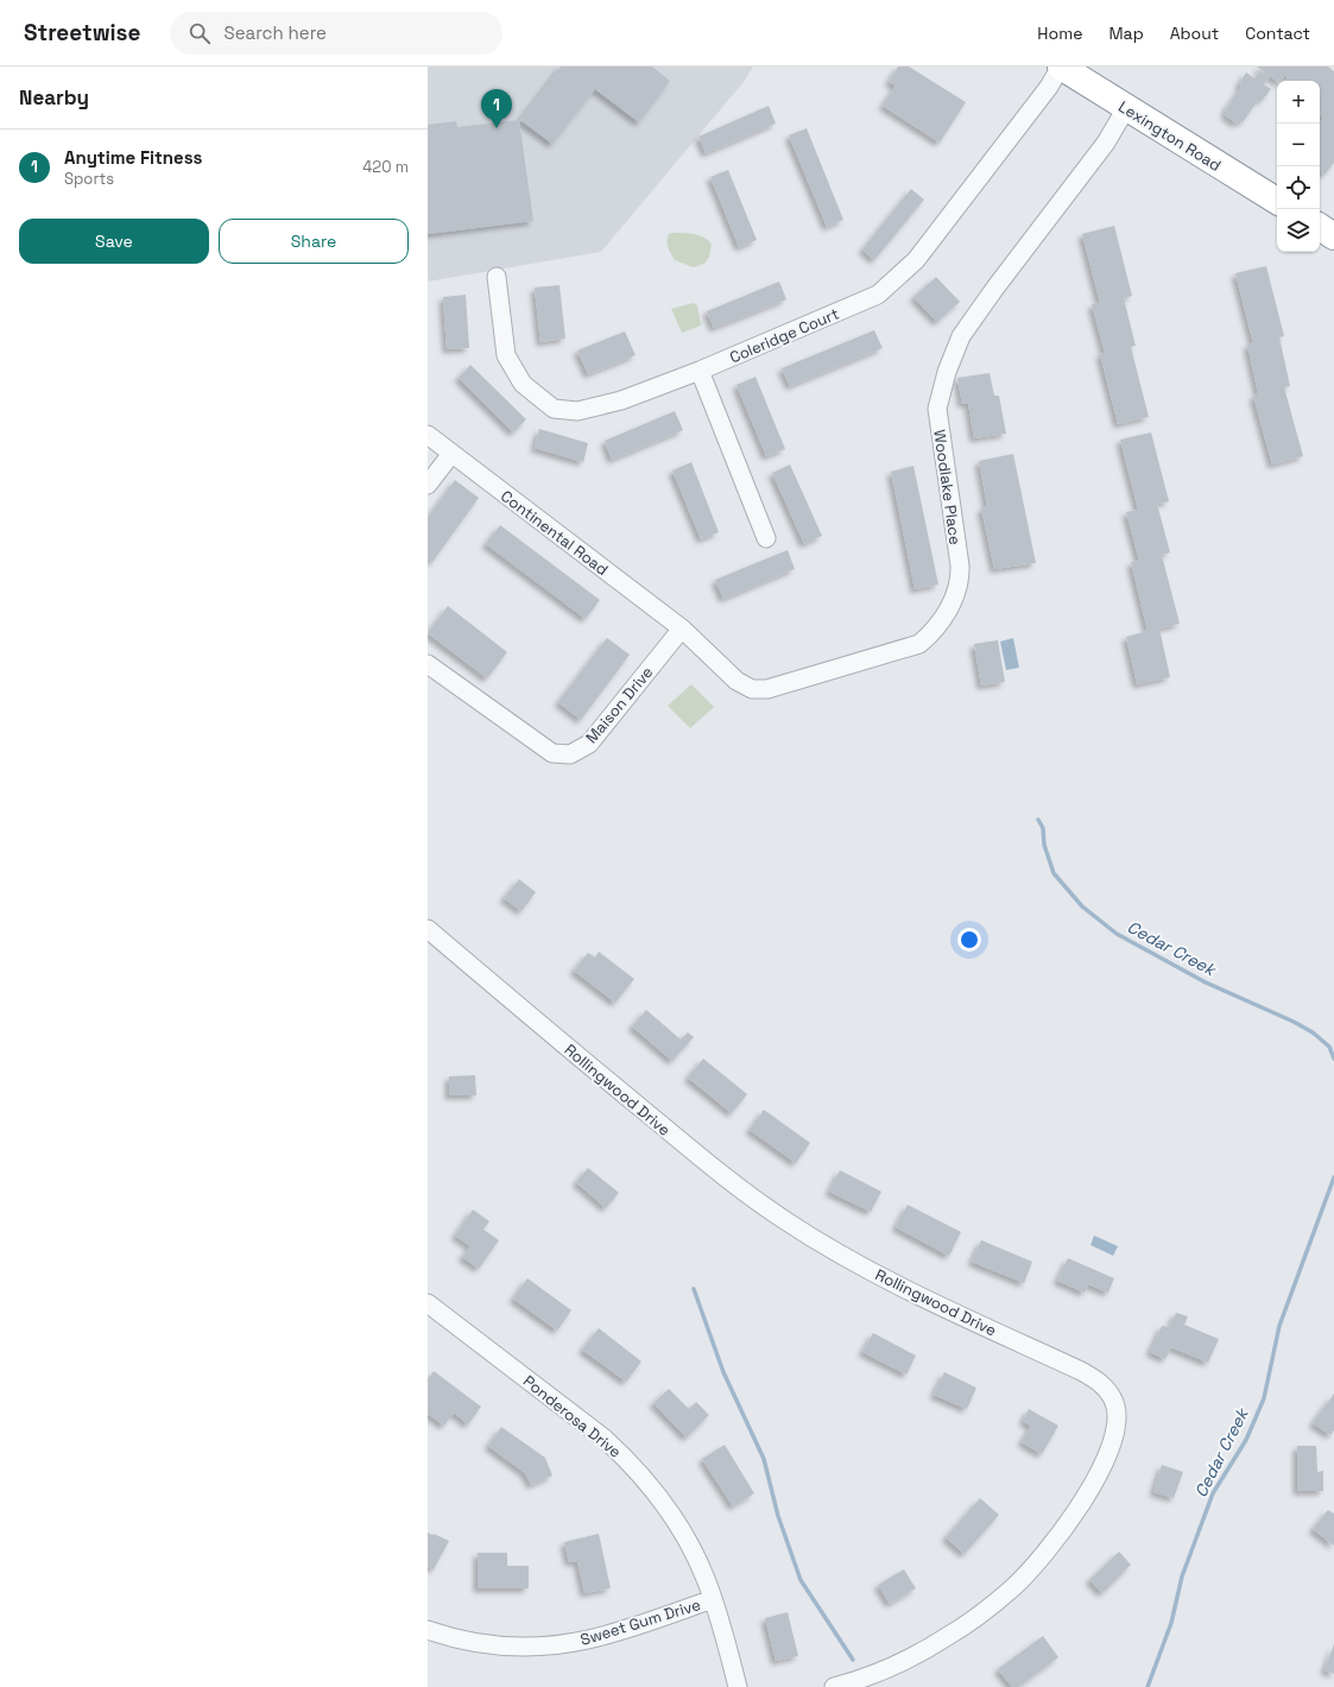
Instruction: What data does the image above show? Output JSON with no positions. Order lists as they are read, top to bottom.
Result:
{
  "streets": {
    "highway": ["Lexington Road"],
    "street": [
      "Coleridge Court",
      "Woodlake Place",
      "Continental Road",
      "Maison Drive",
      "Rollingwood Drive",
      "Ponderosa Drive",
      "Sweet Gum Drive"
    ]
  },
  "crossings": [
    ["Lexington Road", "Coleridge Court"],
    ["Lexington Road", "Woodlake Place"],
    ["Woodlake Place", "Continental Road"],
    ["Woodlake Place", "Maison Drive"],
    ["Continental Road", "Maison Drive"],
    ["Ponderosa Drive", "Sweet Gum Drive"]
  ],
  "water": ["Cedar Creek"],
  "page": {
    "header": "Streetwise",
    "search": "Search here",
    "nav": [
      "Home",
      "Map",
      "About",
      "Contact"
    ],
    "heading": "Nearby",
    "map_buttons": ["+", "−"],
    "pins": "1",
    "list": [
      {
        "mark": "1",
        "name": "Anytime Fitness",
        "note": "Sports",
        "value": "420 m"
      }
    ],
    "buttons": ["Save", "Share"]
  }
}
